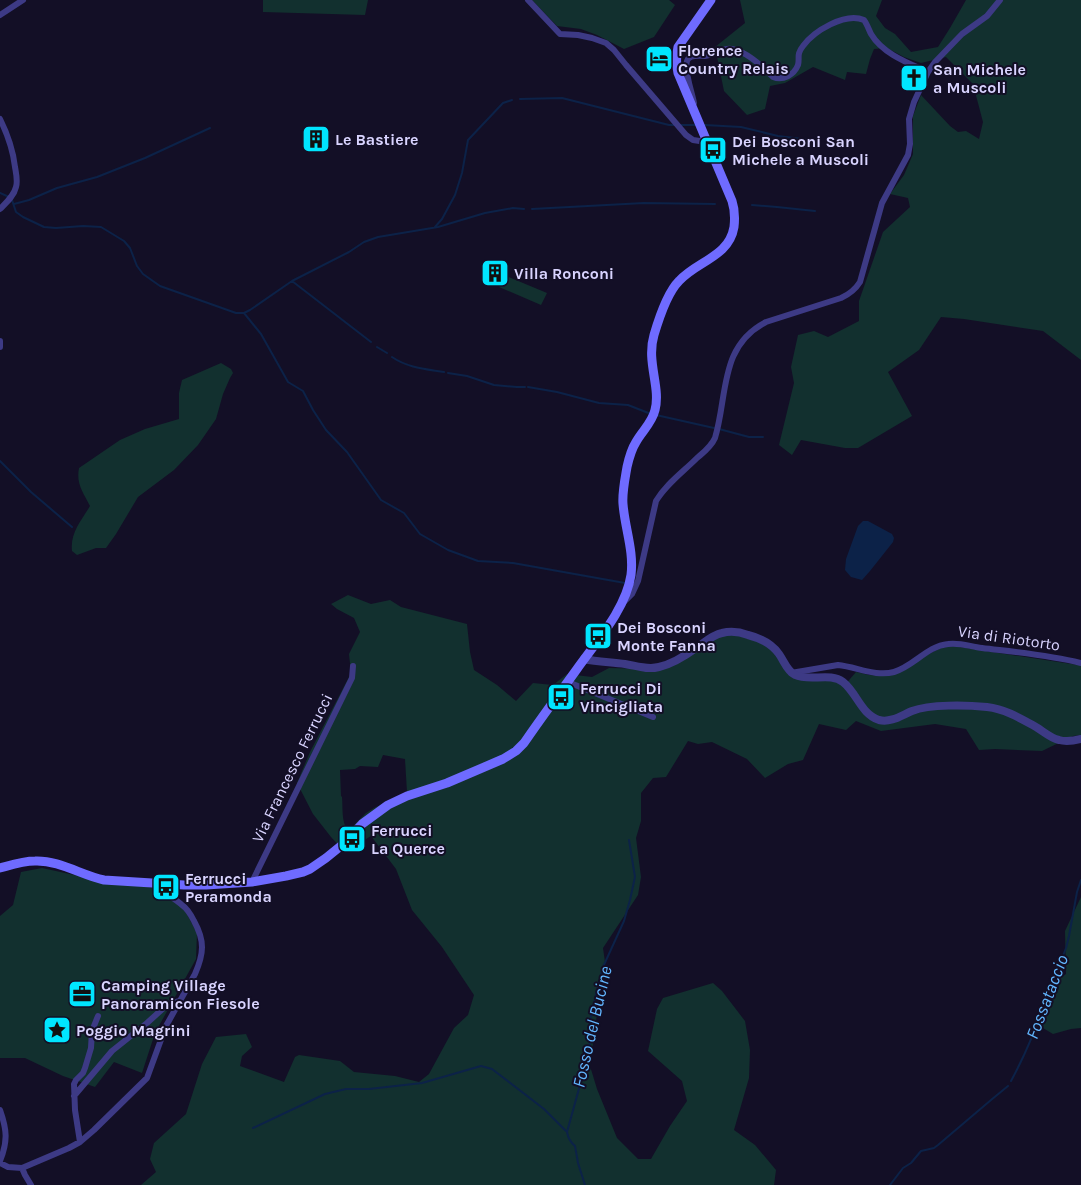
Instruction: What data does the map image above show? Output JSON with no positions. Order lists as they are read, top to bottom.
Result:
{
  "streets": {
    "street": ["Via di Riotorto", "Via Francesco Ferrucci"]
  },
  "water": ["Fossataccio", "Fosso del Bucine"],
  "places": {
    "hotel": ["Florence Country Relais"],
    "church": ["San Michele a Muscoli"],
    "building": ["Le Bastiere", "Villa Ronconi"],
    "bus stop": [
      "Dei Bosconi San Michele a Muscoli",
      "Dei Bosconi Monte Fanna",
      "Ferrucci Di Vincigliata",
      "Ferrucci La Querce",
      "Ferrucci Peramonda"
    ],
    "office": ["Camping Village Panoramicon Fiesole"],
    "place": ["Poggio Magrini"]
  }
}
